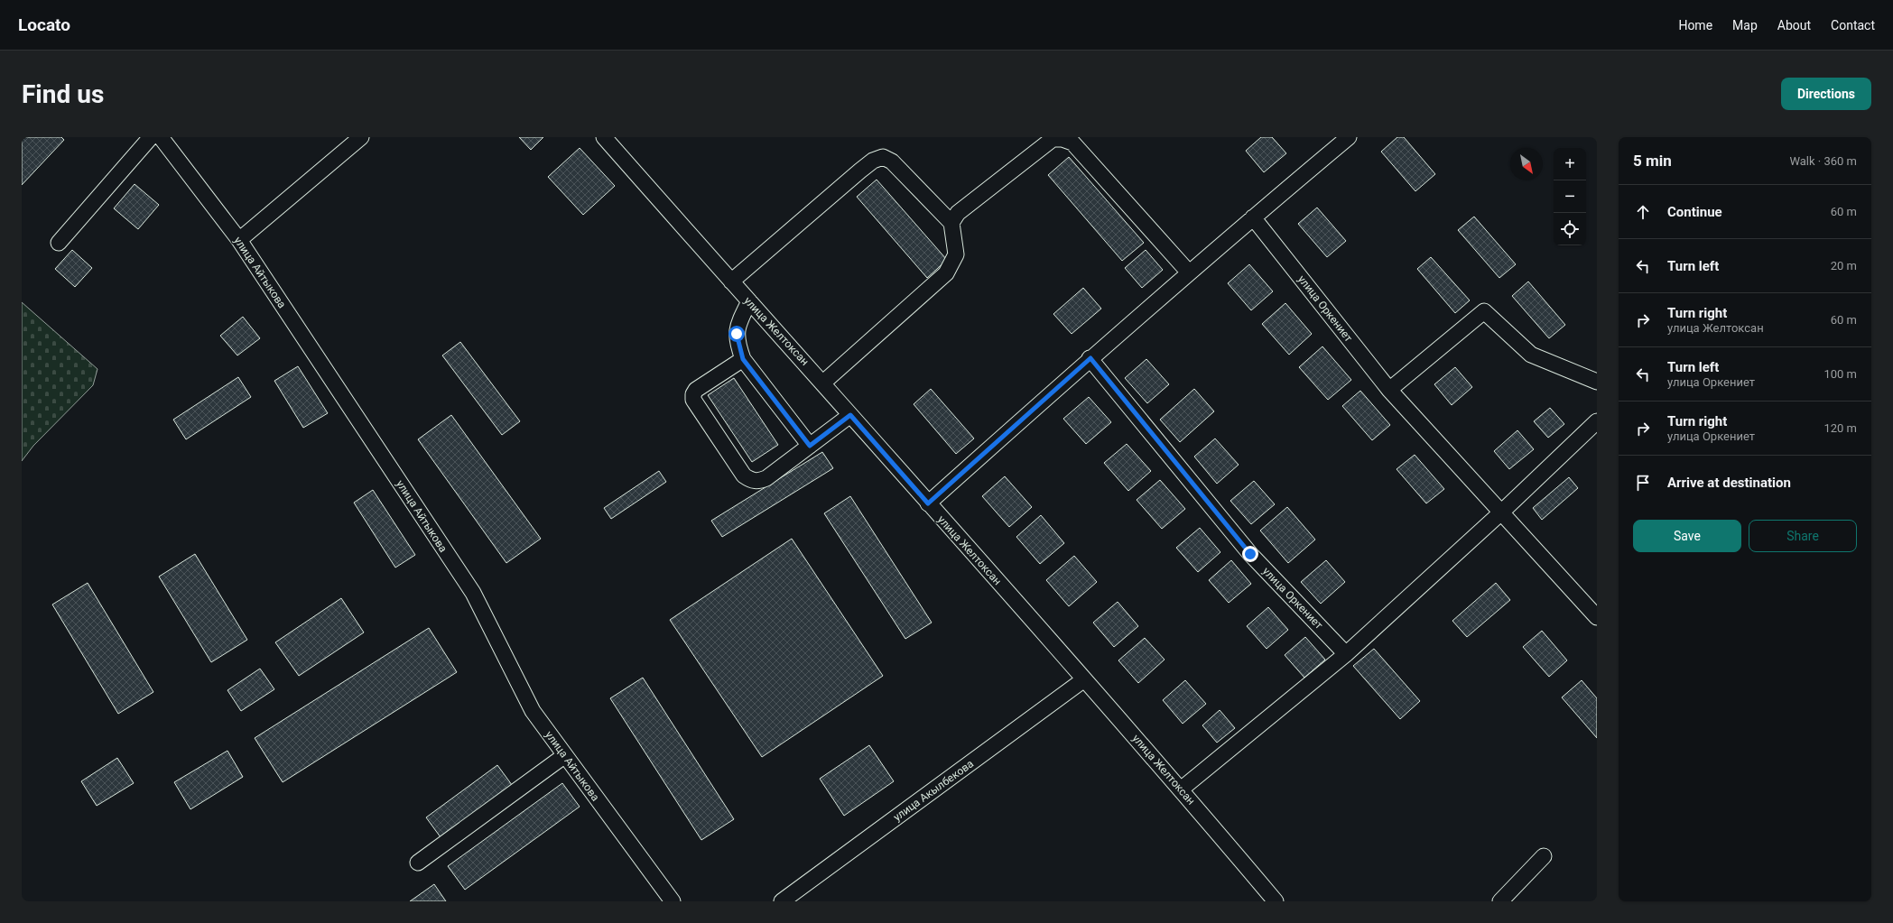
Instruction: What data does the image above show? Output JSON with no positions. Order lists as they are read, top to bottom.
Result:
{
  "streets": {
    "street": [
      "улица Айтыкова",
      "улица Оркениет",
      "улица Желтоксан",
      "улица Акылбекова"
    ]
  },
  "crossings": [
    ["улица Желтоксан", "улица Акылбекова"]
  ],
  "north": "bottom right",
  "page": {
    "header": "Locato",
    "nav": [
      "Home",
      "Map",
      "About",
      "Contact"
    ],
    "buttons": [
      "Directions",
      ["Save", "Share"]
    ],
    "title": "Find us",
    "heading": ["5 min", "Walk · 360 m"],
    "map_buttons": ["+", "−"],
    "list": [
      ["Continue", "60 m"],
      ["Turn left", "20 m"],
      ["Turn right", "улица Желтоксан", "60 m"],
      ["Turn left", "улица Оркениет", "100 m"],
      ["Turn right", "улица Оркениет", "120 m"],
      "Arrive at destination"
    ]
  }
}
